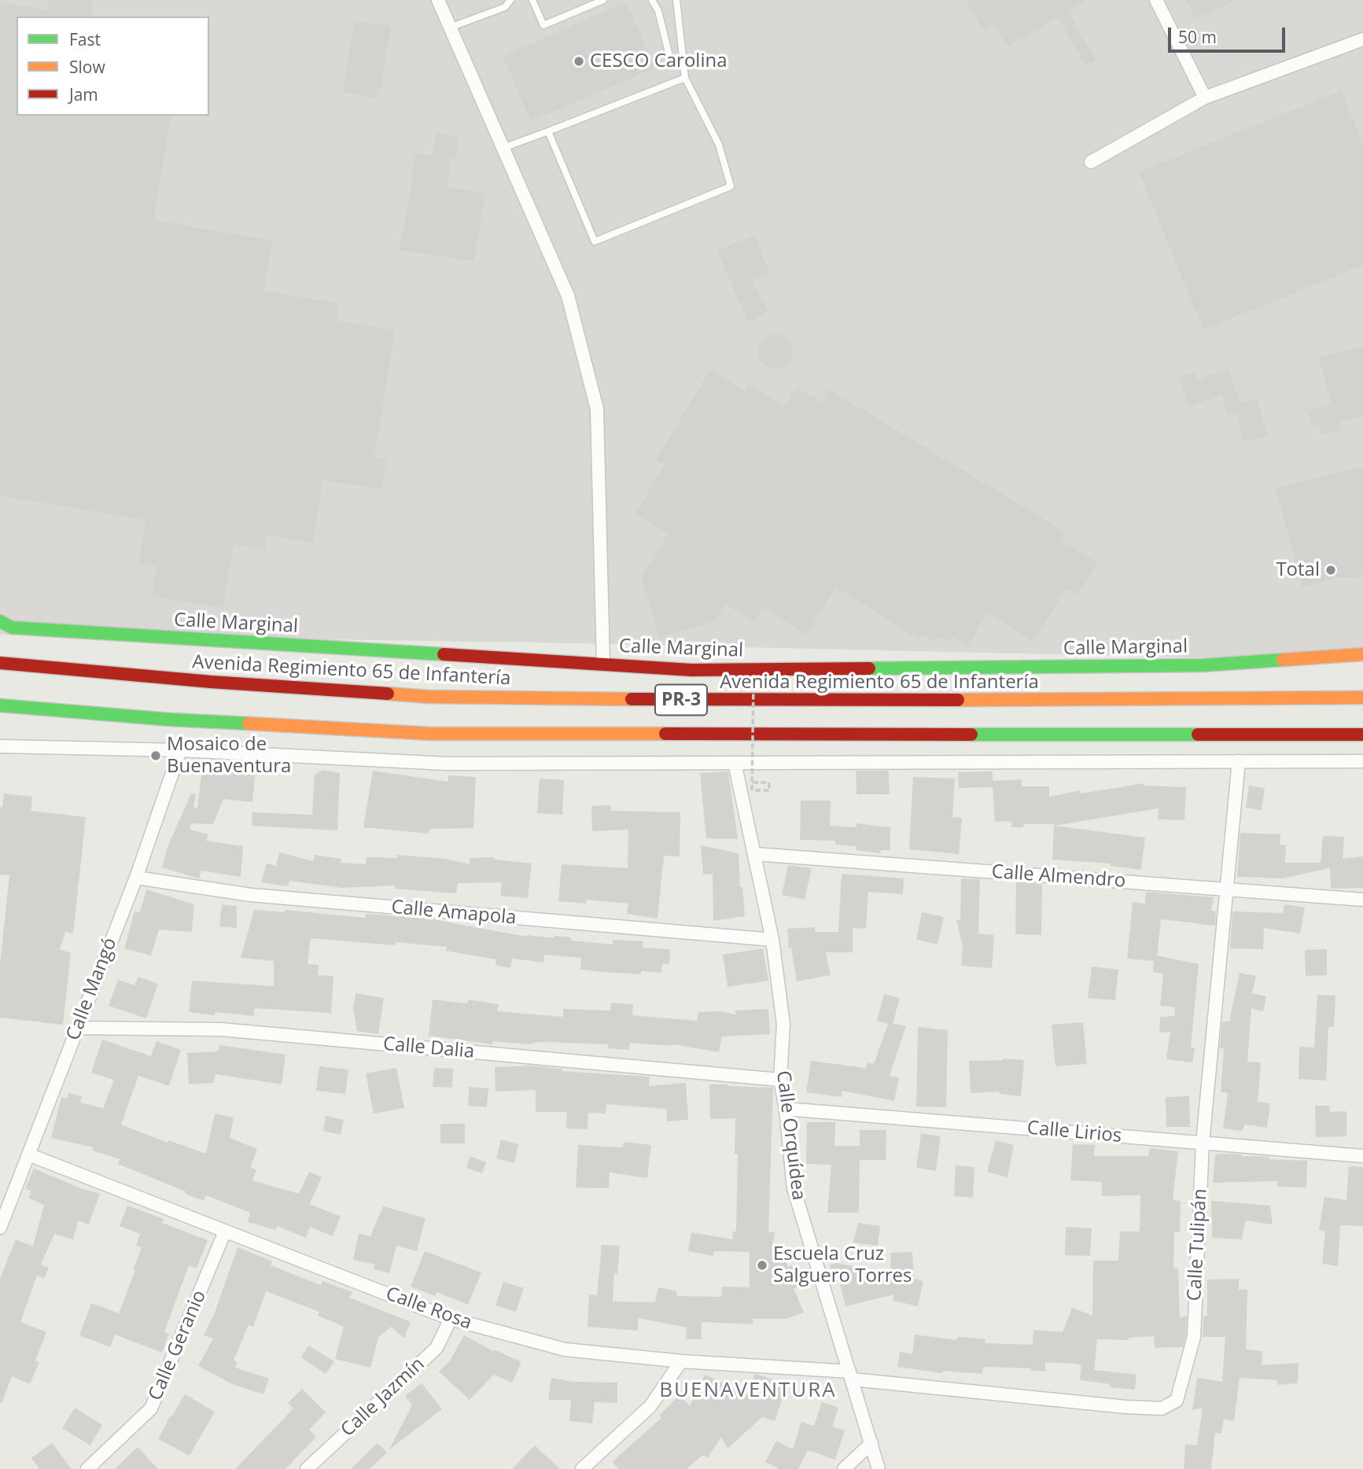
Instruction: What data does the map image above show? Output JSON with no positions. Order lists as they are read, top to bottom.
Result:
{
  "streets": {
    "main road": ["Calle Marginal", "Avenida Regimiento 65 de Infantería", "PR-3"],
    "street": [
      "Calle Almendro",
      "Calle Amapola",
      "Calle Mangó",
      "Calle Dalia",
      "Calle Lirios",
      "Calle Orquídea",
      "Calle Tulipán",
      "Calle Rosa",
      "Calle Geranio",
      "Calle Jazmín"
    ]
  },
  "crossings": [
    ["Calle Almendro", "Calle Orquídea"],
    ["Calle Almendro", "Calle Tulipán"],
    ["Calle Amapola", "Calle Mangó"],
    ["Calle Amapola", "Calle Orquídea"],
    ["Calle Mangó", "Calle Dalia"],
    ["Calle Mangó", "Calle Rosa"],
    ["Calle Dalia", "Calle Orquídea"],
    ["Calle Lirios", "Calle Orquídea"],
    ["Calle Lirios", "Calle Tulipán"],
    ["Calle Orquídea", "Calle Tulipán"],
    ["Calle Orquídea", "Calle Rosa"],
    ["Calle Tulipán", "Calle Rosa"],
    ["Calle Rosa", "Calle Geranio"],
    ["Calle Rosa", "Calle Jazmín"]
  ],
  "districts": ["BUENAVENTURA"],
  "places": [
    "CESCO Carolina",
    "Total",
    "Mosaico de Buenaventura",
    "Escuela Cruz Salguero Torres"
  ],
  "legend": ["Fast", "Slow", "Jam"],
  "scale_bar": "50 m"
}
